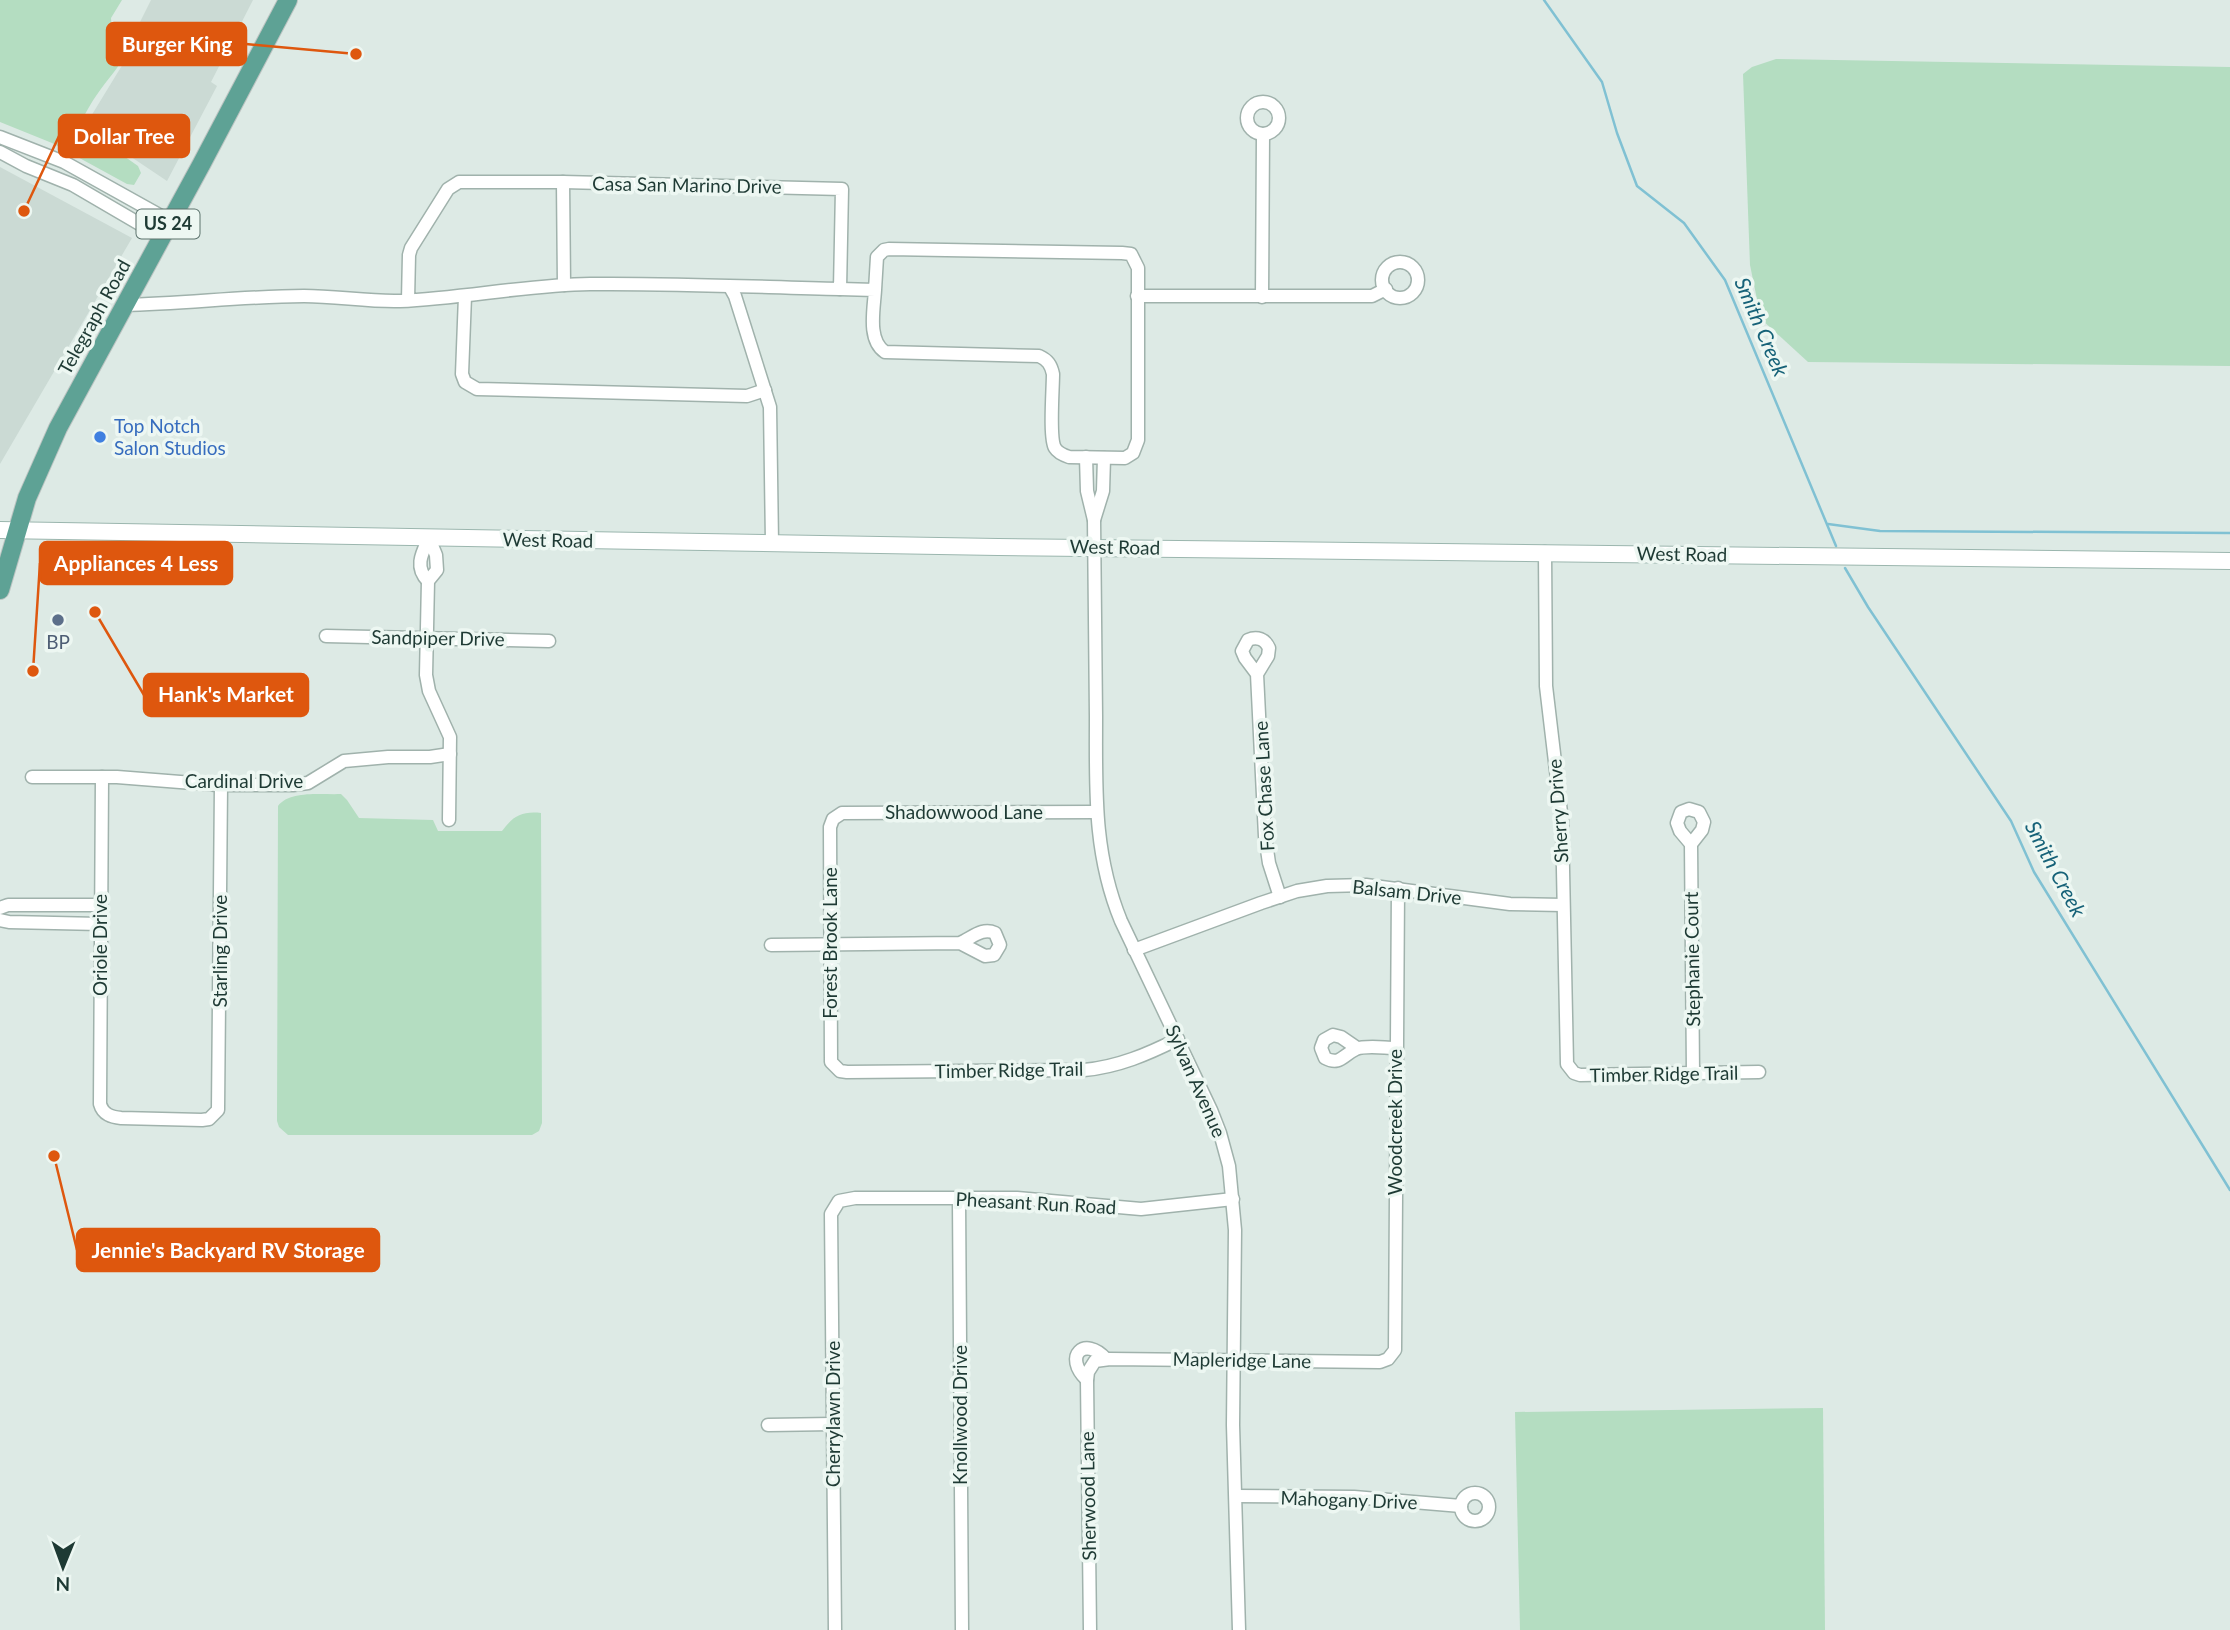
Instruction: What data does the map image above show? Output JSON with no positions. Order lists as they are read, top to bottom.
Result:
{
  "streets": {
    "main road": ["US 24", "Telegraph Road"],
    "street": [
      "Casa San Marino Drive",
      "West Road",
      "Sandpiper Drive",
      "Cardinal Drive",
      "Fox Chase Lane",
      "Sherry Drive",
      "Shadowwood Lane",
      "Balsam Drive",
      "Forest Brook Lane",
      "Oriole Drive",
      "Starling Drive",
      "Stephanie Court",
      "Timber Ridge Trail",
      "Sylvan Avenue",
      "Woodcreek Drive",
      "Pheasant Run Road",
      "Mapleridge Lane",
      "Cherrylawn Drive",
      "Knollwood Drive",
      "Sherwood Lane",
      "Mahogany Drive"
    ]
  },
  "crossings": [
    ["Telegraph Road", "West Road"],
    ["West Road", "Sherry Drive"],
    ["West Road", "Sylvan Avenue"],
    ["Cardinal Drive", "Oriole Drive"],
    ["Cardinal Drive", "Starling Drive"],
    ["Fox Chase Lane", "Balsam Drive"],
    ["Sherry Drive", "Balsam Drive"],
    ["Sherry Drive", "Timber Ridge Trail"],
    ["Shadowwood Lane", "Forest Brook Lane"],
    ["Shadowwood Lane", "Sylvan Avenue"],
    ["Balsam Drive", "Sylvan Avenue"],
    ["Balsam Drive", "Woodcreek Drive"],
    ["Forest Brook Lane", "Timber Ridge Trail"],
    ["Oriole Drive", "Starling Drive"],
    ["Stephanie Court", "Timber Ridge Trail"],
    ["Timber Ridge Trail", "Sylvan Avenue"],
    ["Sylvan Avenue", "Pheasant Run Road"],
    ["Sylvan Avenue", "Mapleridge Lane"],
    ["Sylvan Avenue", "Mahogany Drive"],
    ["Woodcreek Drive", "Mapleridge Lane"],
    ["Pheasant Run Road", "Cherrylawn Drive"],
    ["Pheasant Run Road", "Knollwood Drive"],
    ["Mapleridge Lane", "Sherwood Lane"]
  ],
  "water": ["Smith Creek"],
  "places": [
    "Burger King",
    "Dollar Tree",
    "Top Notch Salon Studios",
    "Hank's Market",
    "BP",
    "Appliances 4 Less",
    "Jennie's Backyard RV Storage"
  ],
  "north": "bottom"
}
